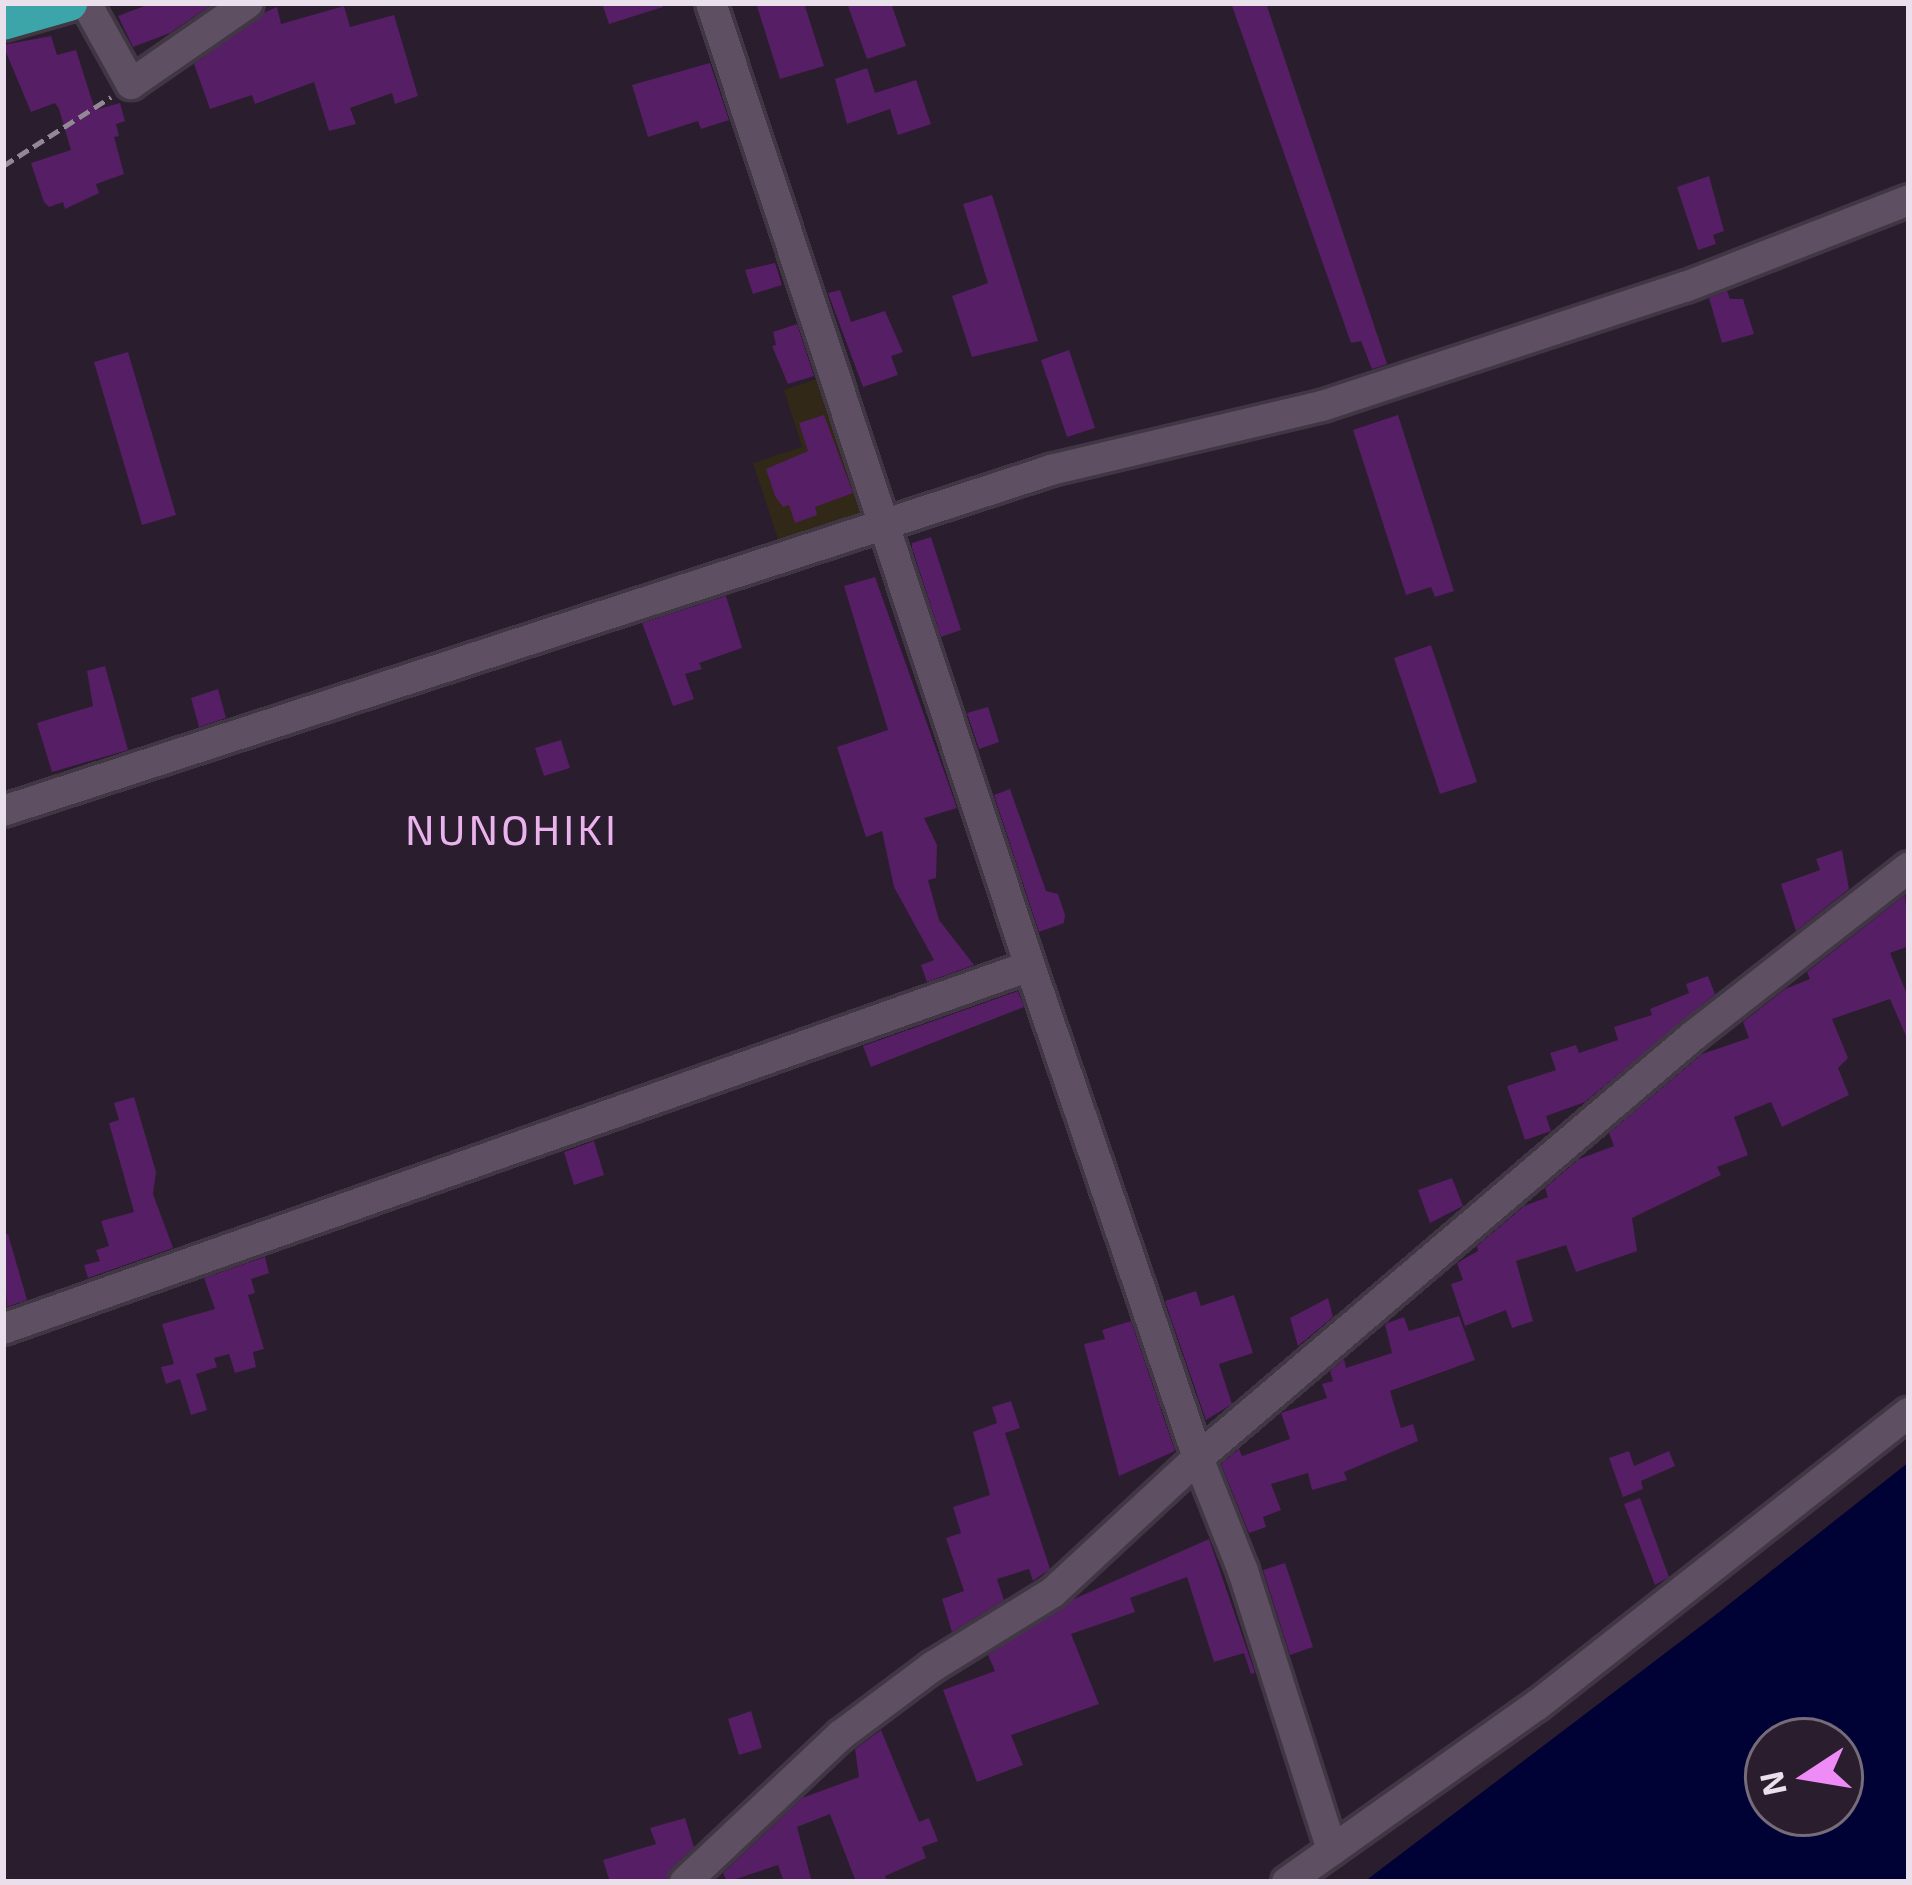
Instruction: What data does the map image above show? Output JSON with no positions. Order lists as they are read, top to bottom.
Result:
{
  "districts": ["NUNOHIKI"],
  "north": "left"
}
